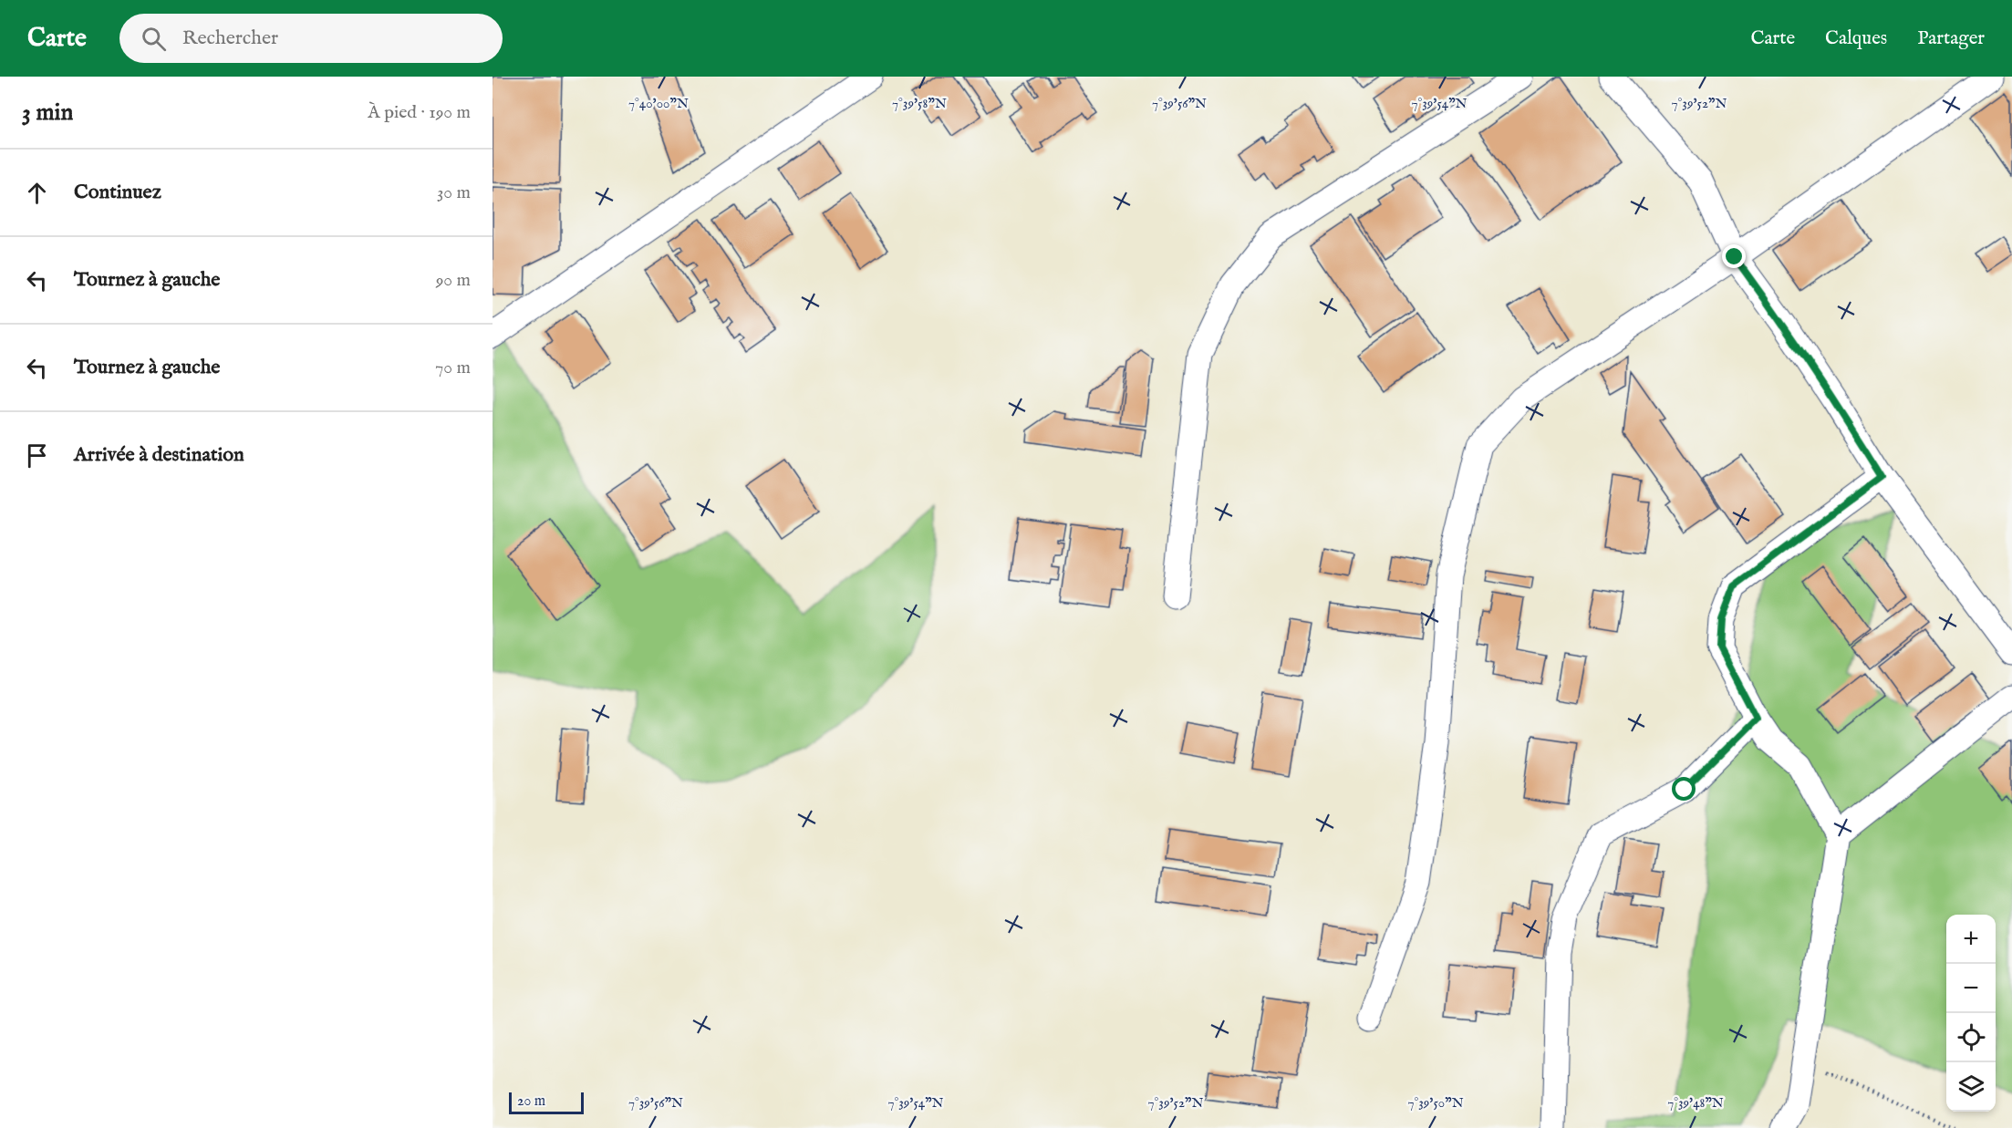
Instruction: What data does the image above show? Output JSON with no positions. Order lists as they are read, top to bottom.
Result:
{
  "scale_bar": "20 m",
  "page": {
    "header": "Carte",
    "search": "Rechercher",
    "nav": ["Carte", "Calques", "Partager"],
    "heading": ["3 min", "À pied · 190 m"],
    "list": [
      ["Continuez", "30 m"],
      ["Tournez à gauche", "90 m"],
      ["Tournez à gauche", "70 m"],
      "Arrivée à destination"
    ],
    "map_buttons": ["+", "−"],
    "scale": "20 m"
  },
  "coordinates": [
    "7°40'00\"N",
    "7°39'58\"N",
    "7°39'56\"N",
    "7°39'54\"N",
    "7°39'52\"N",
    "7°39'50\"N",
    "7°39'48\"N"
  ]
}
